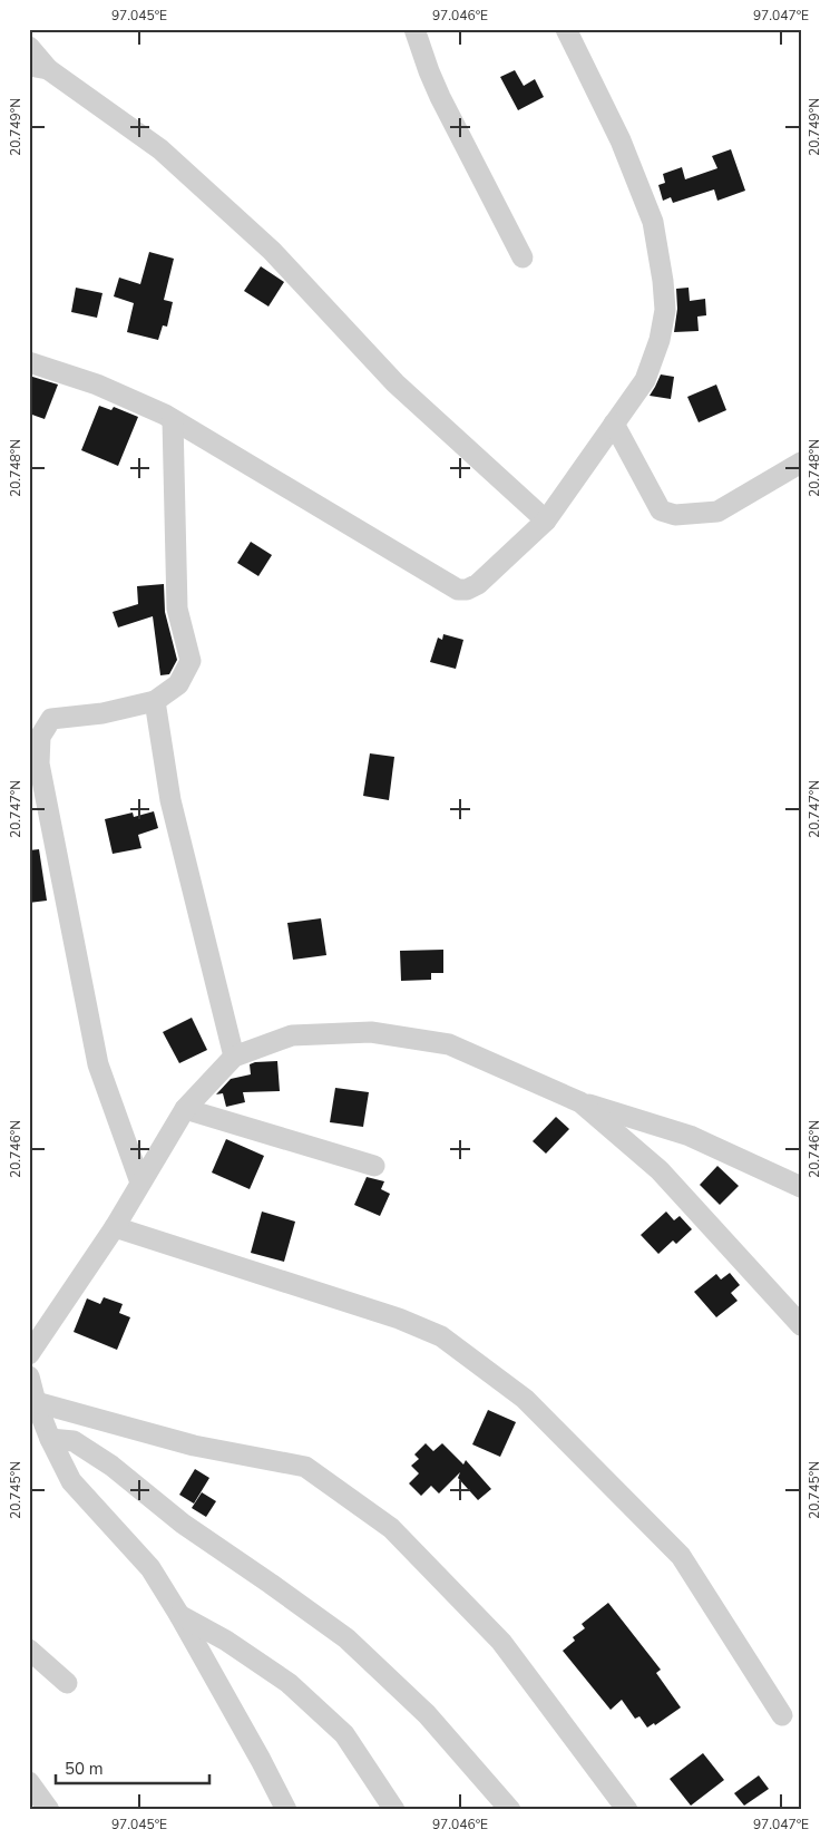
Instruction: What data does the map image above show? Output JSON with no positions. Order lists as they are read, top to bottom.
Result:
{
  "scale_bar": "50 m",
  "coordinates": [
    "97.045°E",
    "97.046°E",
    "97.047°E",
    "20.749°N",
    "20.748°N",
    "20.747°N",
    "20.746°N",
    "20.745°N"
  ]
}
